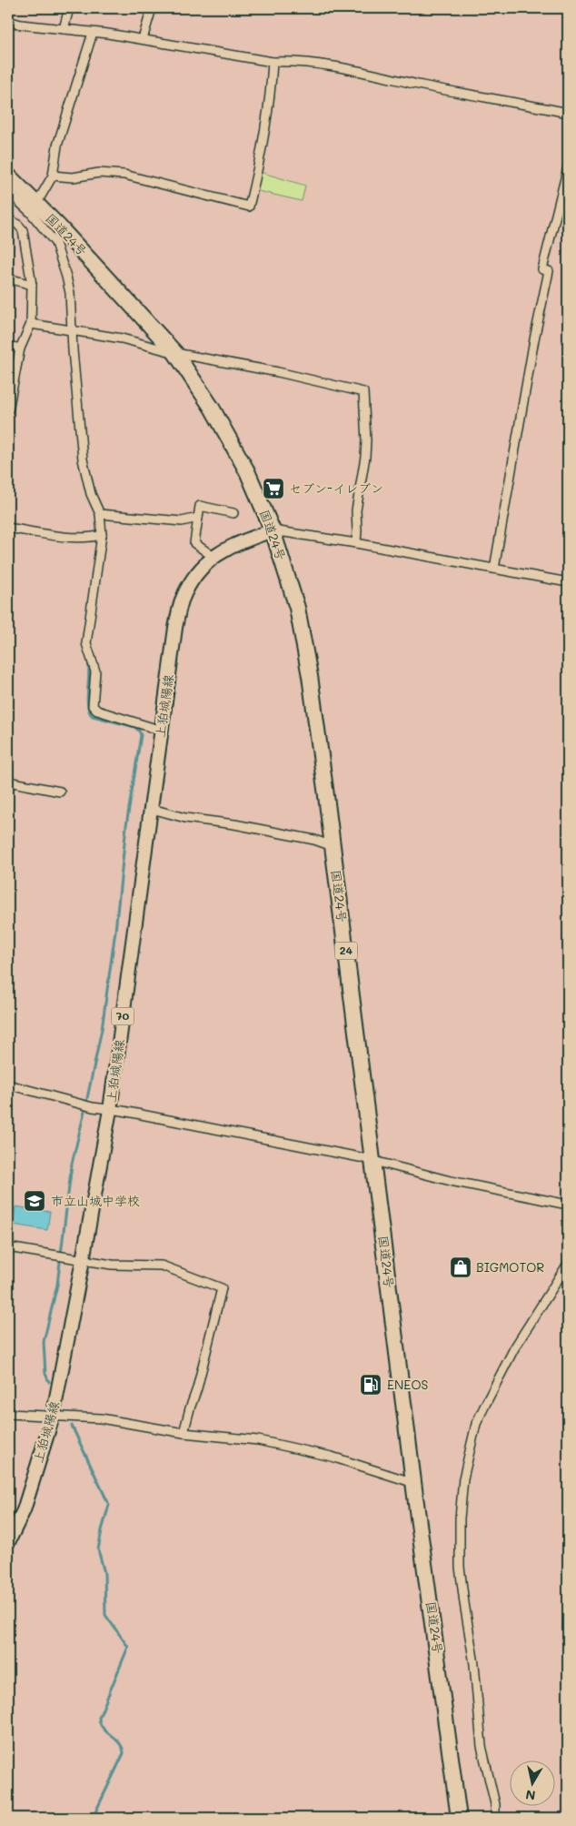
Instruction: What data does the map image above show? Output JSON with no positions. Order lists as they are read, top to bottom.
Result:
{
  "streets": {
    "highway": ["国道24号", "24"],
    "main road": ["上狛城陽線", "70"]
  },
  "crossings": [
    ["国道24号", "上狛城陽線"]
  ],
  "places": {
    "supermarket": ["セブン-イレブン"],
    "school or university": ["市立山城中学校"],
    "shop": ["BIGMOTOR"],
    "fuel station": ["ENEOS"]
  },
  "north": "bottom"
}
